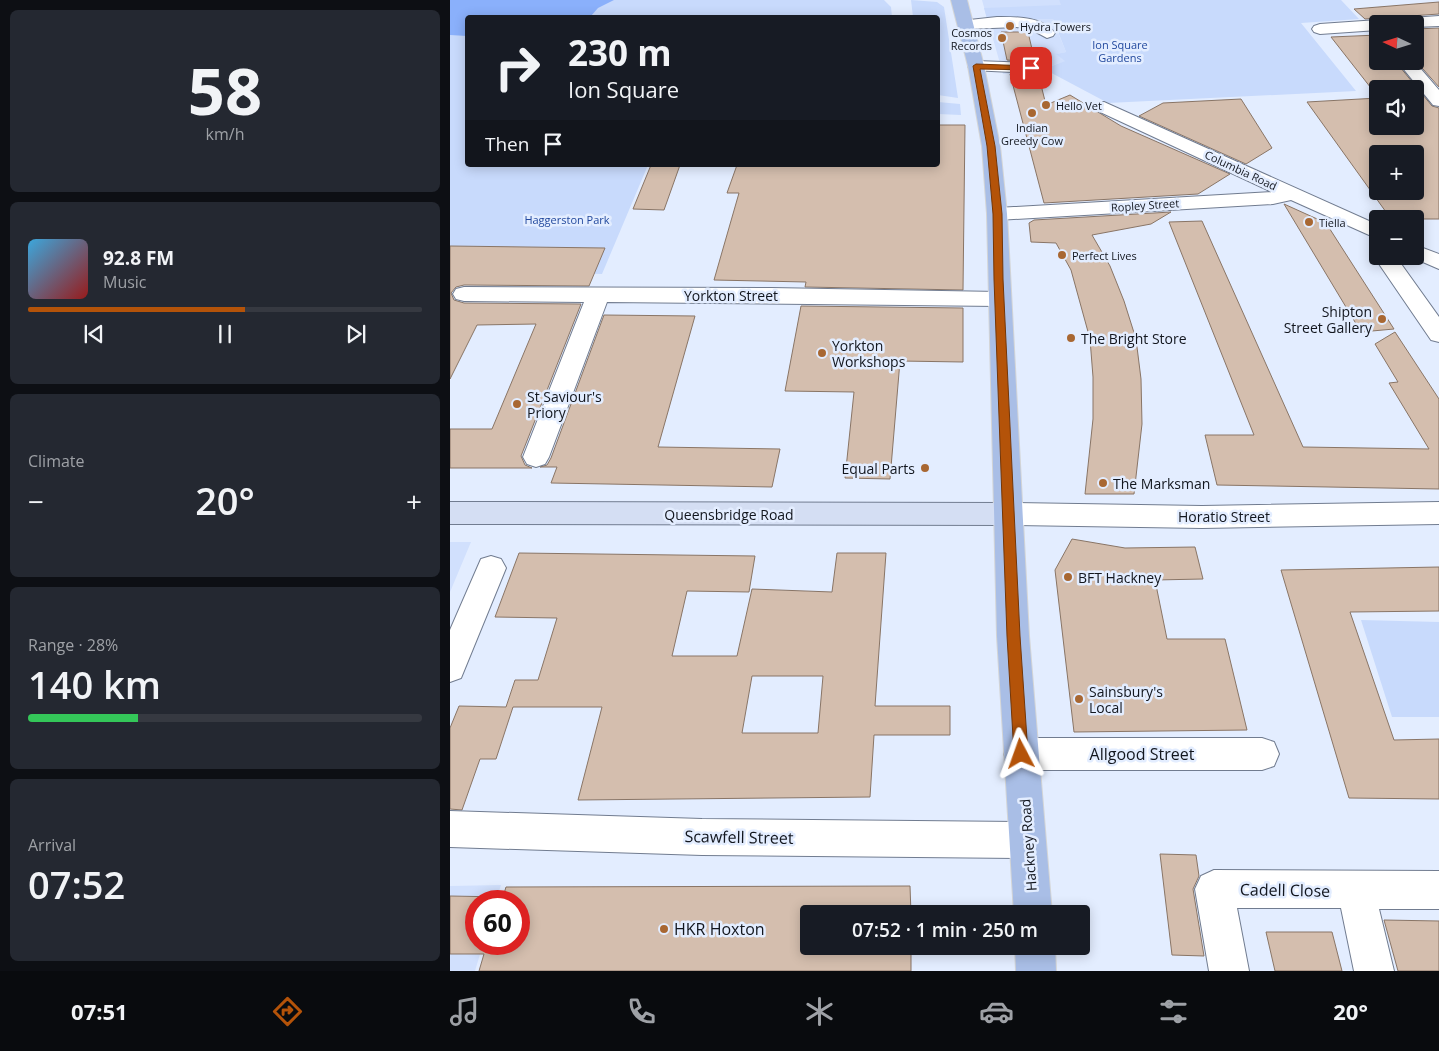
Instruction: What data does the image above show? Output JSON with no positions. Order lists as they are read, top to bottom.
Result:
{
  "streets": {
    "main road": ["Queensbridge Road", "Hackney Road"],
    "street": [
      "Columbia Road",
      "Ropley Street",
      "Yorkton Street",
      "Horatio Street",
      "Allgood Street",
      "Scawfell Street",
      "Cadell Close"
    ]
  },
  "crossings": [
    ["Columbia Road", "Ropley Street"],
    ["Ropley Street", "Hackney Road"],
    ["Yorkton Street", "Hackney Road"],
    ["Queensbridge Road", "Horatio Street"],
    ["Queensbridge Road", "Hackney Road"],
    ["Horatio Street", "Hackney Road"],
    ["Allgood Street", "Hackney Road"],
    ["Scawfell Street", "Hackney Road"]
  ],
  "parks": ["Ion Square Gardens", "Haggerston Park"],
  "places": [
    "Hydra Towers",
    "Cosmos Records",
    "Hello Vet",
    "Indian Greedy Cow",
    "Tiella",
    "Perfect Lives",
    "Shipton Street Gallery",
    "The Bright Store",
    "Yorkton Workshops",
    "St Saviour's Priory",
    "Equal Parts",
    "The Marksman",
    "BFT Hackney",
    "Sainsbury's Local",
    "HKR Hoxton"
  ],
  "north": "left",
  "page": {
    "tile": [
      ["58", "km/h"],
      "Climate",
      ["Range · 28%", "140 km"],
      ["Arrival", "07:52"]
    ],
    "map_buttons": ["+", "−"],
    "turn": ["230 m", "Ion Square"],
    "then": "Then",
    "song": ["92.8 FM", "Music"],
    "heat": ["−", "20°", "+"],
    "limit": "60",
    "trip": "07:52 · 1 min · 250 m",
    "tabs": ["07:51", "20°"]
  }
}
